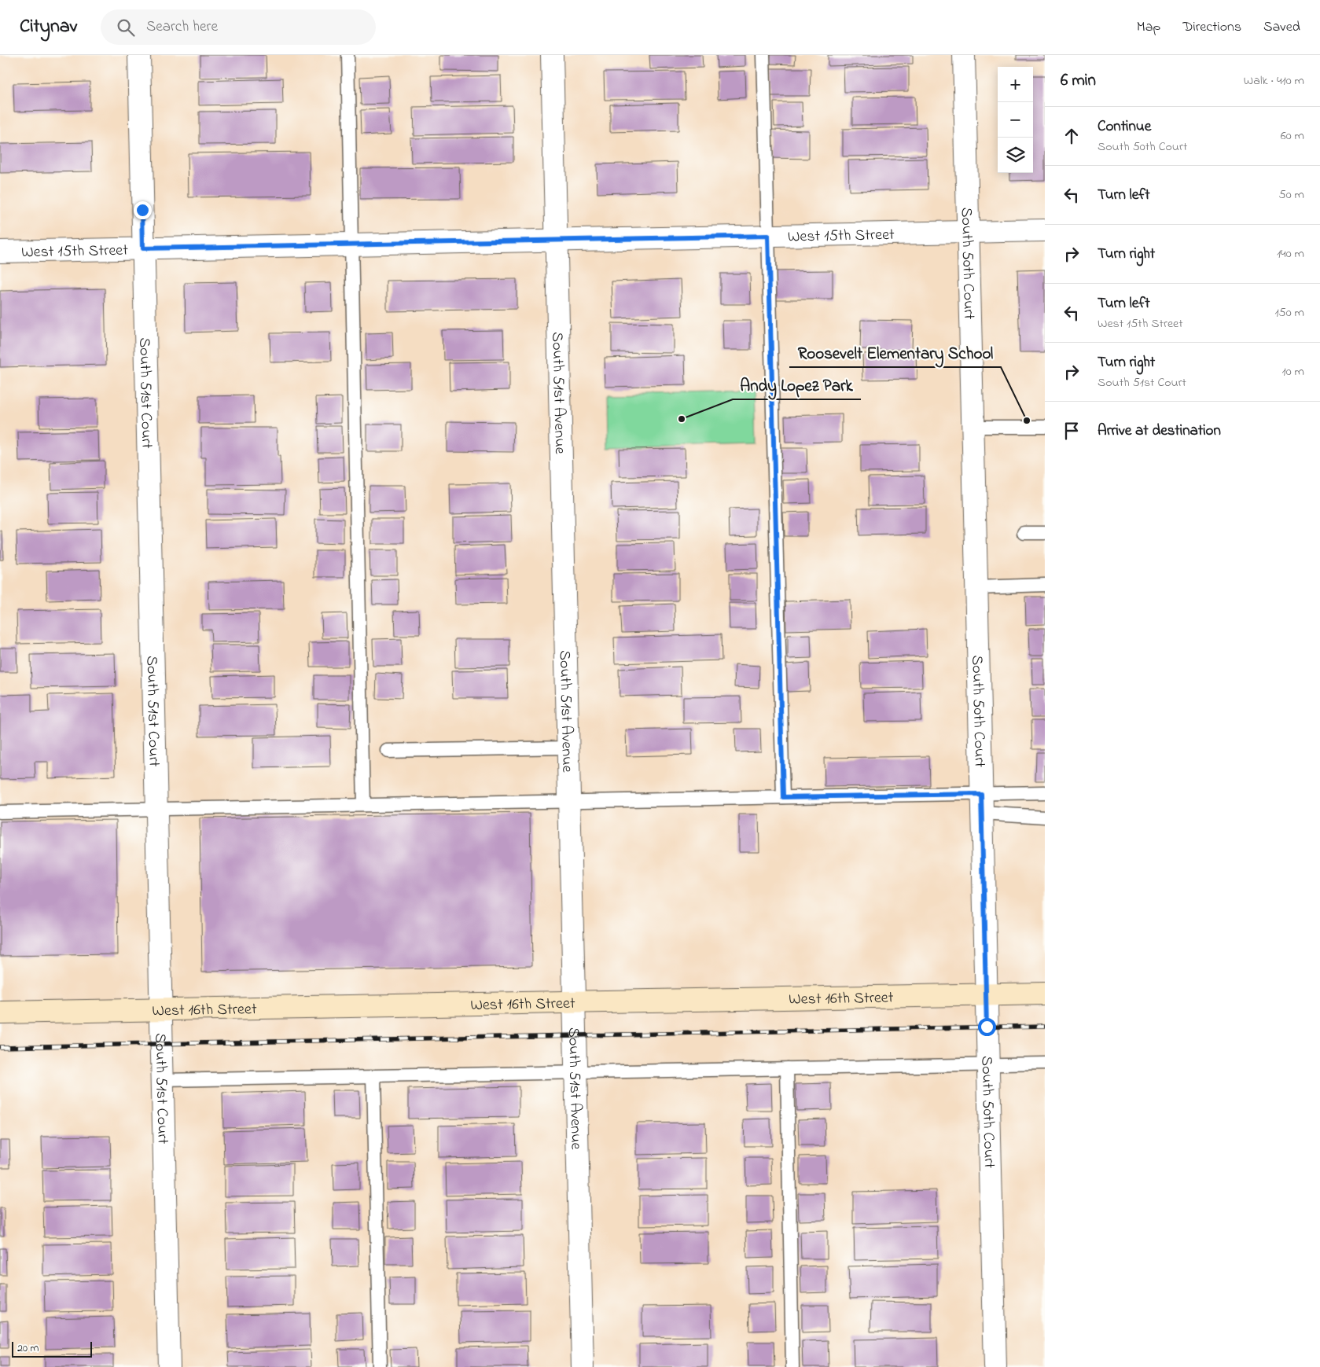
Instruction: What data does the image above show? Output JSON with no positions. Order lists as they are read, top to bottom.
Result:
{
  "streets": {
    "street": [
      "West 15th Street",
      "South 50th Court",
      "South 51st Court",
      "South 51st Avenue",
      "West 16th Street"
    ]
  },
  "crossings": [
    ["West 15th Street", "South 50th Court"],
    ["West 15th Street", "South 51st Court"],
    ["West 15th Street", "South 51st Avenue"],
    ["South 50th Court", "West 16th Street"],
    ["South 51st Court", "West 16th Street"],
    ["South 51st Avenue", "West 16th Street"]
  ],
  "places": ["Andy Lopez Park", "Roosevelt Elementary School"],
  "scale_bar": "20 m",
  "page": {
    "header": "Citynav",
    "search": "Search here",
    "nav": ["Map", "Directions", "Saved"],
    "heading": ["6 min", "Walk · 410 m"],
    "map_buttons": ["+", "−"],
    "list": [
      ["Continue", "South 50th Court", "60 m"],
      ["Turn left", "50 m"],
      ["Turn right", "140 m"],
      ["Turn left", "West 15th Street", "150 m"],
      ["Turn right", "South 51st Court", "10 m"],
      "Arrive at destination"
    ],
    "scale": "20 m"
  }
}
